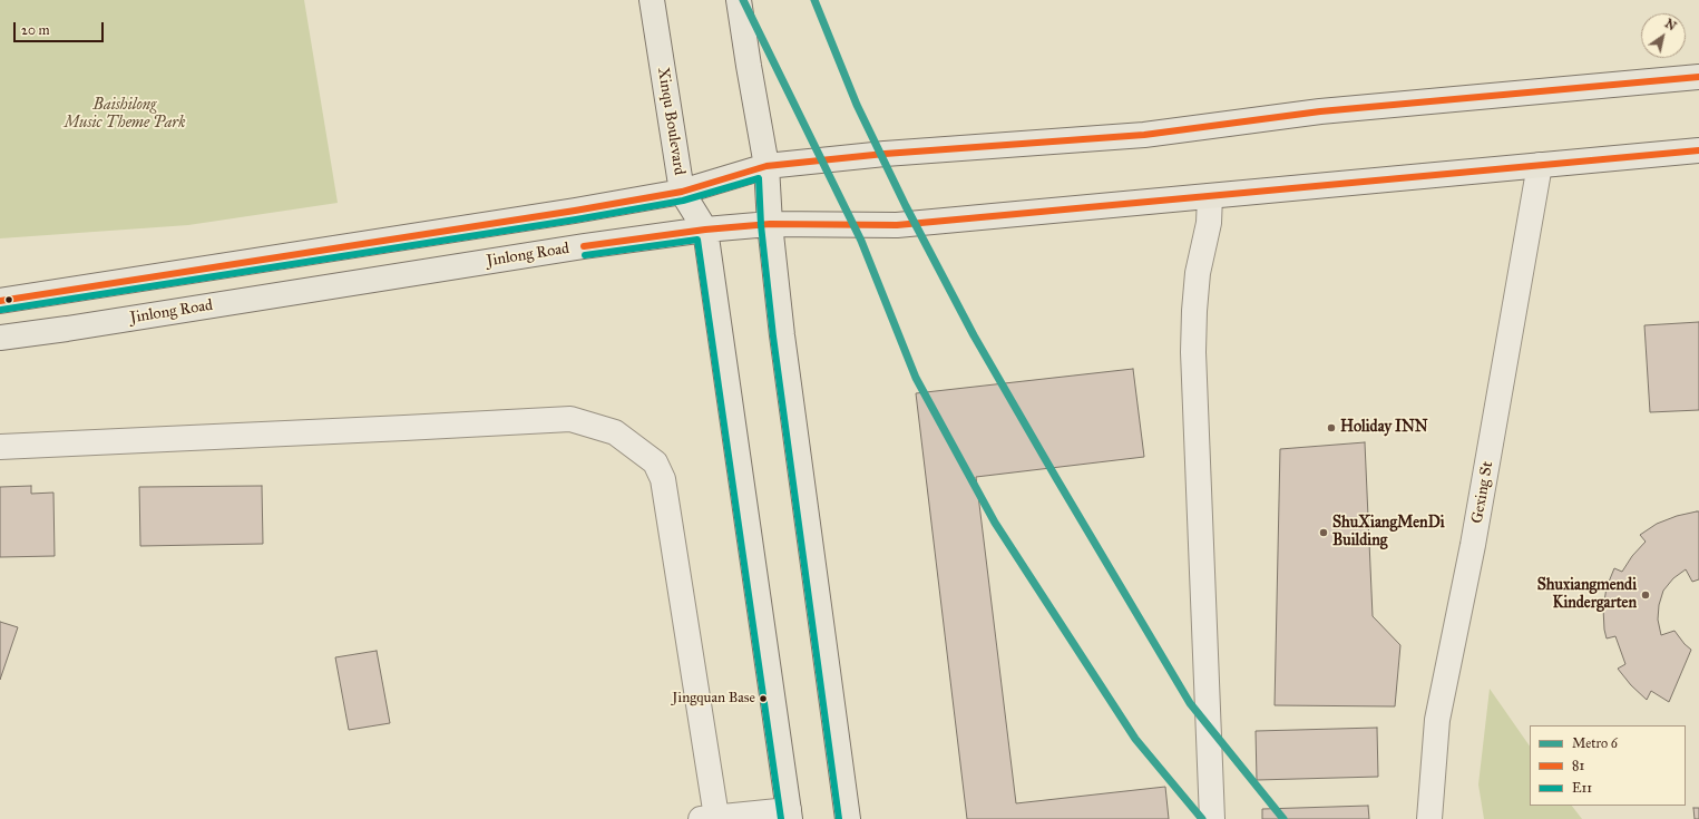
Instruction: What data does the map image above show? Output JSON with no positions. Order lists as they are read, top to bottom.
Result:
{
  "streets": {
    "main road": ["Xinqu Boulevard", "Jinlong Road"],
    "street": ["Gexing St"]
  },
  "crossings": [
    ["Xinqu Boulevard", "Jinlong Road"],
    ["Jinlong Road", "Gexing St"]
  ],
  "parks": ["Baishilong Music Theme Park"],
  "places": [
    "Holiday INN",
    "ShuXiangMenDi Building",
    "Shuxiangmendi Kindergarten",
    "Jingquan Base"
  ],
  "lines": ["metro line 6", "transit line 81", "transit line E11"],
  "legend": ["Metro 6", "81", "E11"],
  "scale_bar": "20 m",
  "north": "top right"
}
